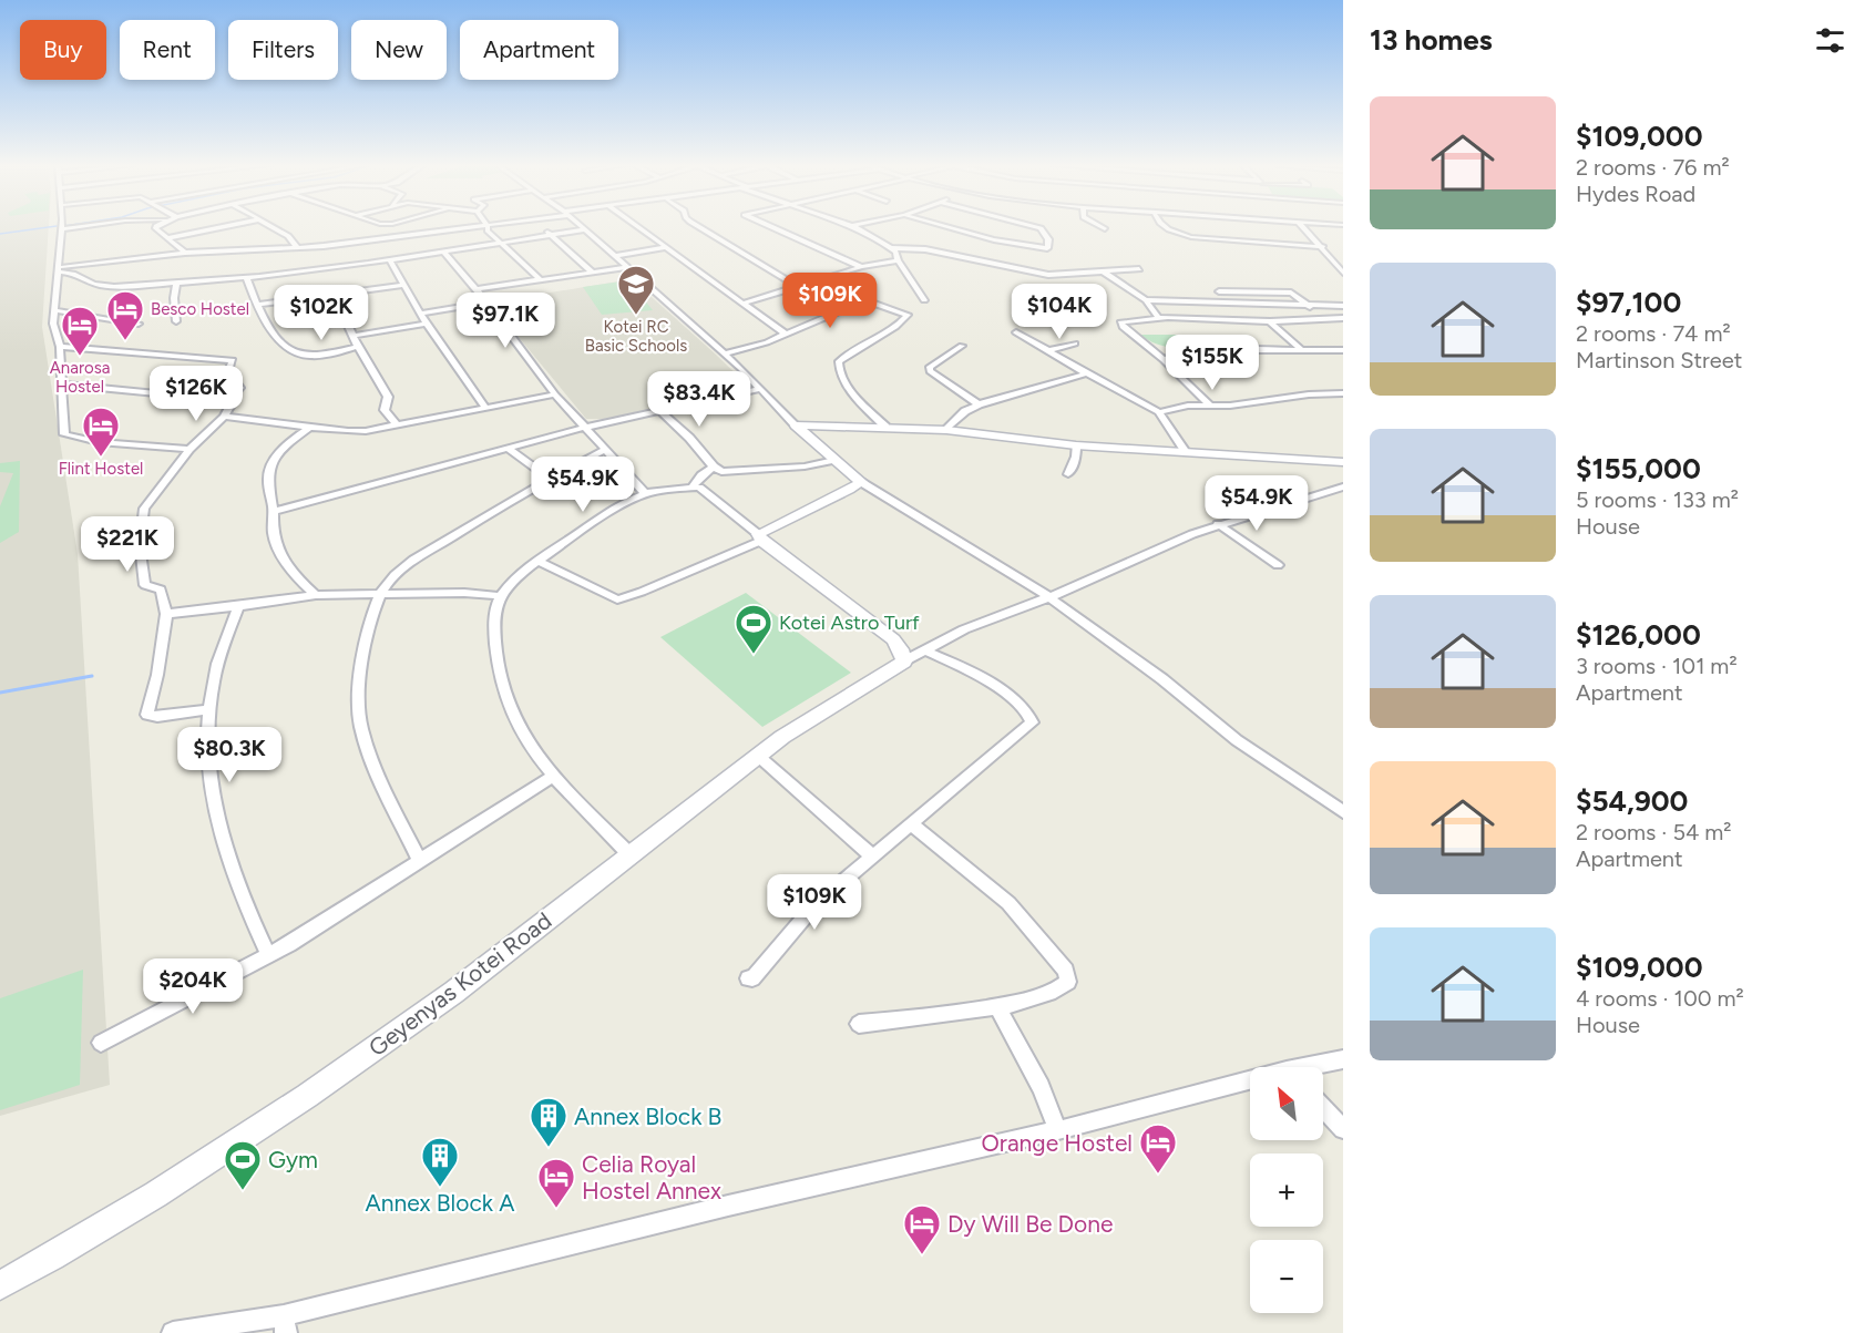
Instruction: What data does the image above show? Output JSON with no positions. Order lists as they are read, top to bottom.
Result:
{
  "streets": {
    "street": ["Geyenyas Kotei Road"]
  },
  "places": {
    "school or university": ["Kotei RC Basic Schools"],
    "hotel": [
      "Besco Hostel",
      "Anarosa Hostel",
      "Flint Hostel",
      "Orange Hostel",
      "Celia Royal Hostel Annex",
      "Dy Will Be Done"
    ],
    "sports": ["Kotei Astro Turf", "Gym"],
    "building": ["Annex Block B", "Annex Block A"]
  },
  "north": "top left",
  "page": {
    "heading": "13 homes",
    "chip": [
      "Buy",
      "Rent",
      "Filters",
      "New",
      "Apartment"
    ],
    "list": [
      {
        "name": "$109,000",
        "note": "2 rooms · 76 m² · Hydes Road"
      },
      {
        "name": "$97,100",
        "note": "2 rooms · 74 m² · Martinson Street"
      },
      {
        "name": "$155,000",
        "note": "5 rooms · 133 m² · House"
      },
      {
        "name": "$126,000",
        "note": "3 rooms · 101 m² · Apartment"
      },
      {
        "name": "$54,900",
        "note": "2 rooms · 54 m² · Apartment"
      },
      {
        "name": "$109,000",
        "note": "4 rooms · 100 m² · House"
      }
    ],
    "price": [
      "$109K",
      "$104K",
      "$102K",
      "$97.1K",
      "$155K",
      "$126K",
      "$83.4K",
      "$54.9K",
      "$54.9K",
      "$221K",
      "$80.3K",
      "$109K",
      "$204K"
    ],
    "map_buttons": ["+", "−"]
  }
}
